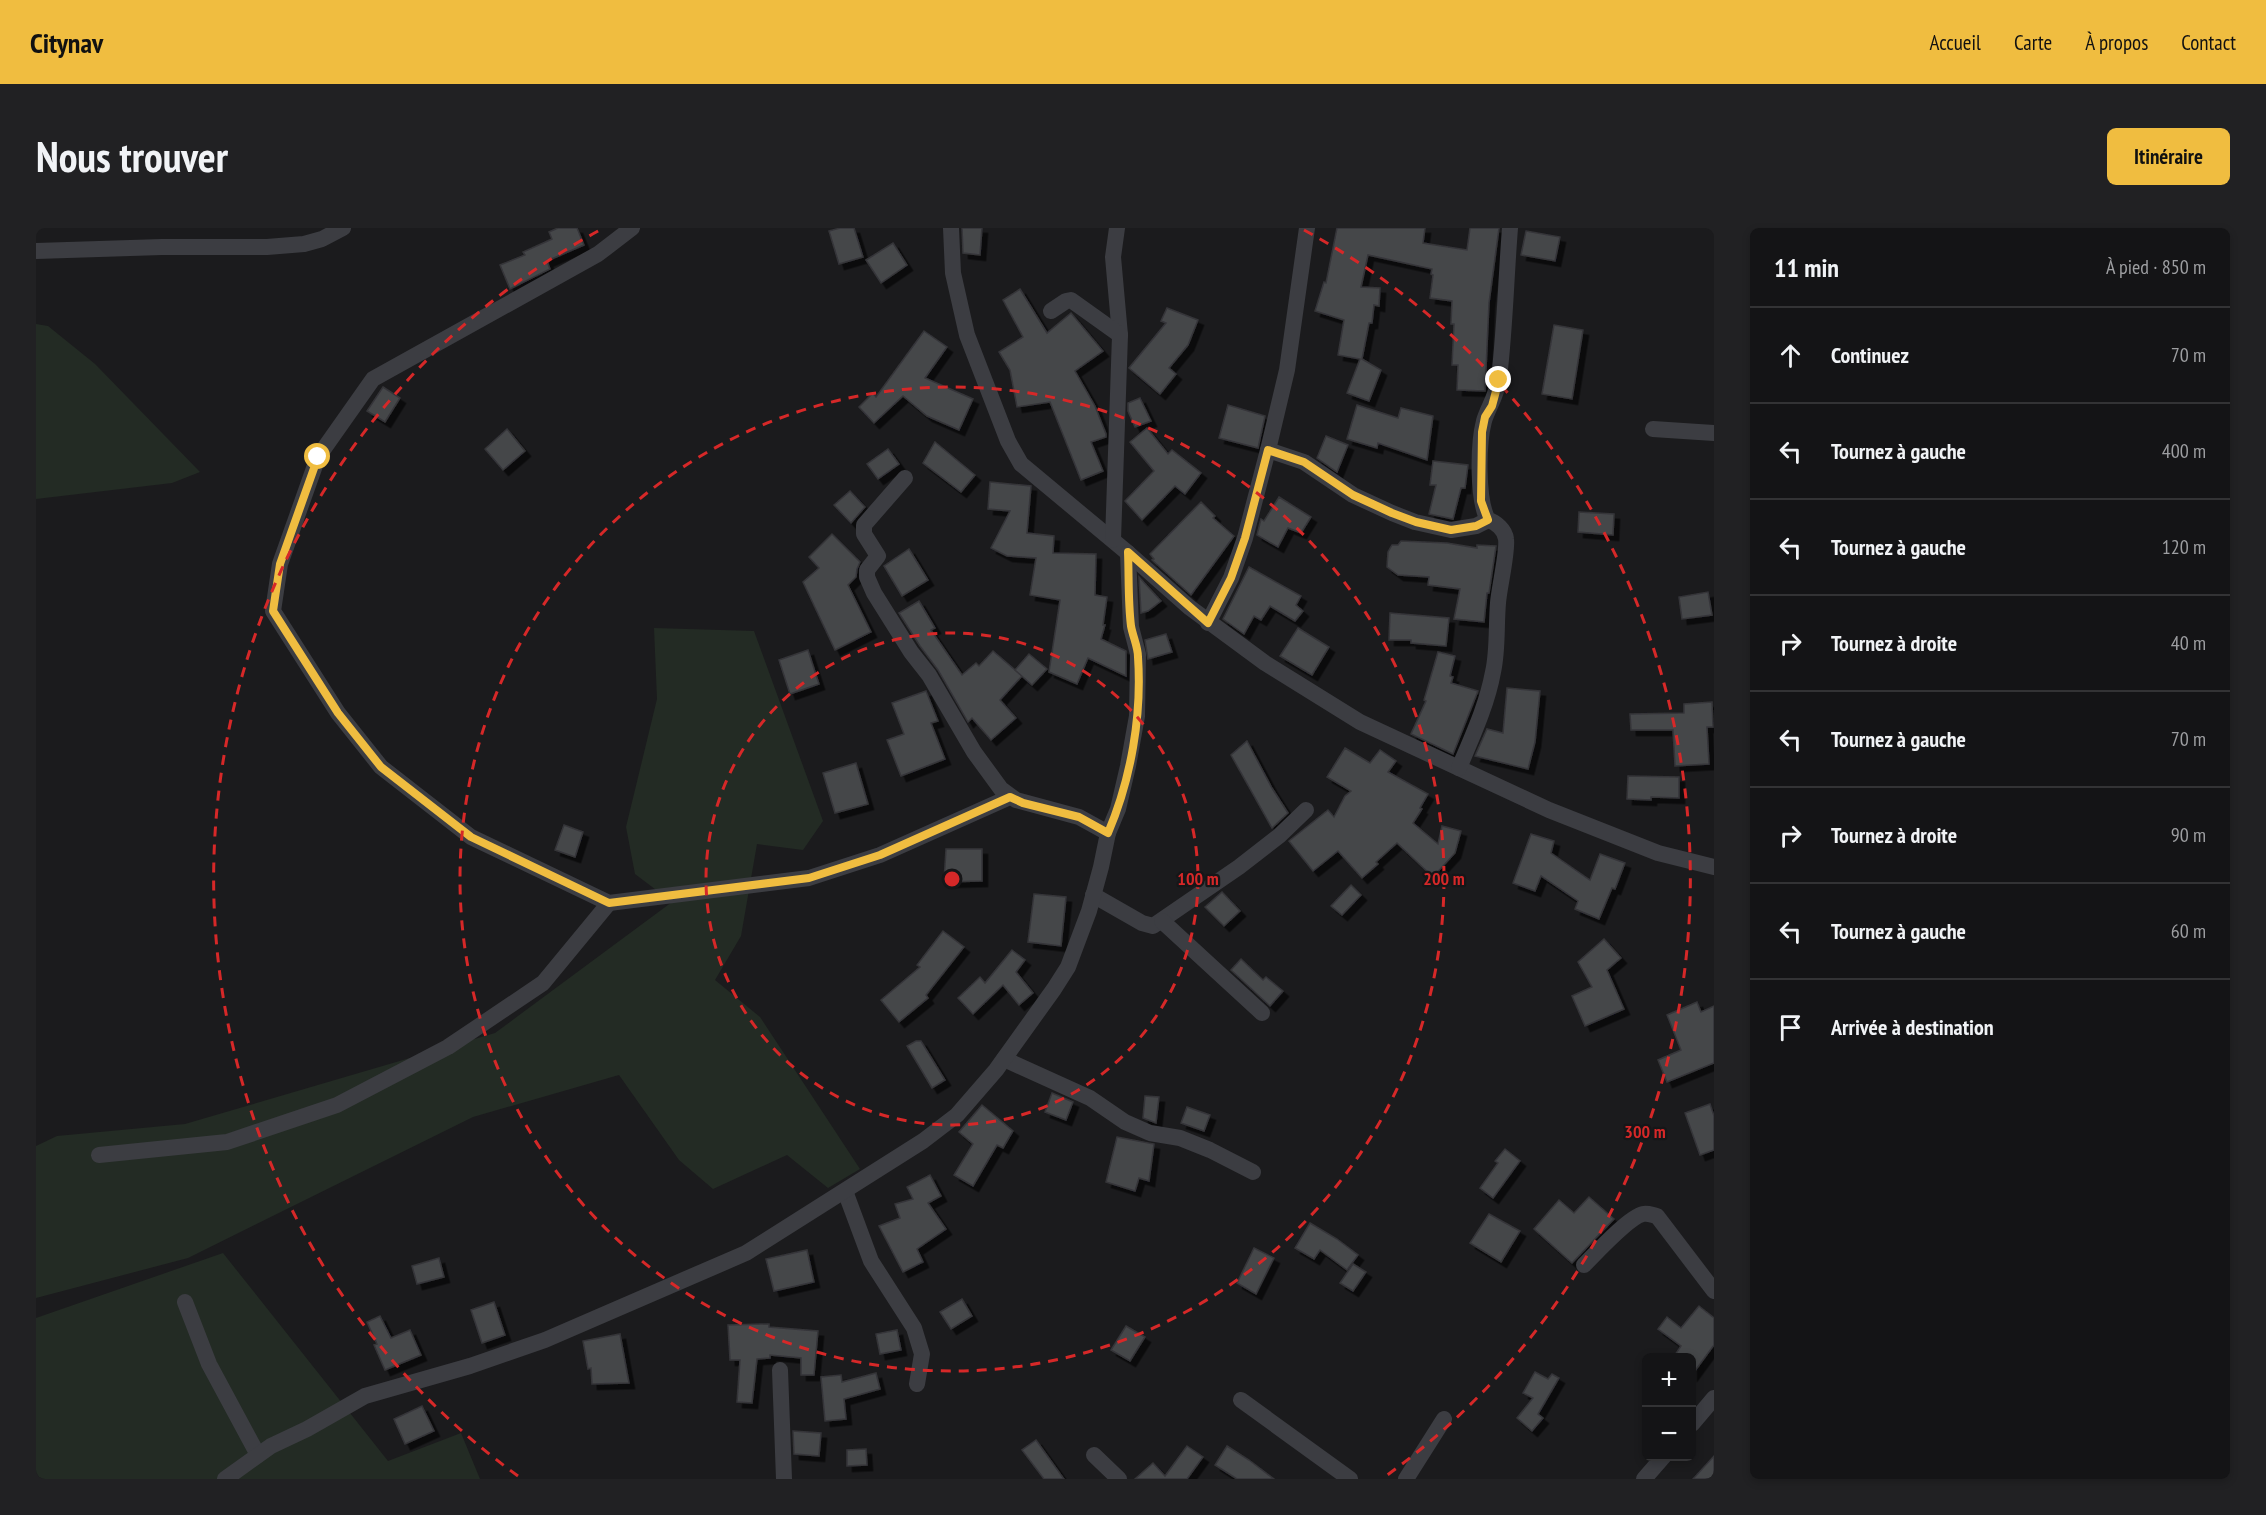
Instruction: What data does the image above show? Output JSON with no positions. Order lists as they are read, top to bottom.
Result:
{
  "page": {
    "header": "Citynav",
    "nav": [
      "Accueil",
      "Carte",
      "À propos",
      "Contact"
    ],
    "buttons": "Itinéraire",
    "title": "Nous trouver",
    "heading": ["11 min", "À pied · 850 m"],
    "list": [
      ["Continuez", "70 m"],
      ["Tournez à gauche", "400 m"],
      ["Tournez à gauche", "120 m"],
      ["Tournez à droite", "40 m"],
      ["Tournez à gauche", "70 m"],
      ["Tournez à droite", "90 m"],
      ["Tournez à gauche", "60 m"],
      "Arrivée à destination"
    ],
    "map_buttons": ["+", "−"]
  },
  "rings": ["100 m", "200 m", "300 m"]
}
